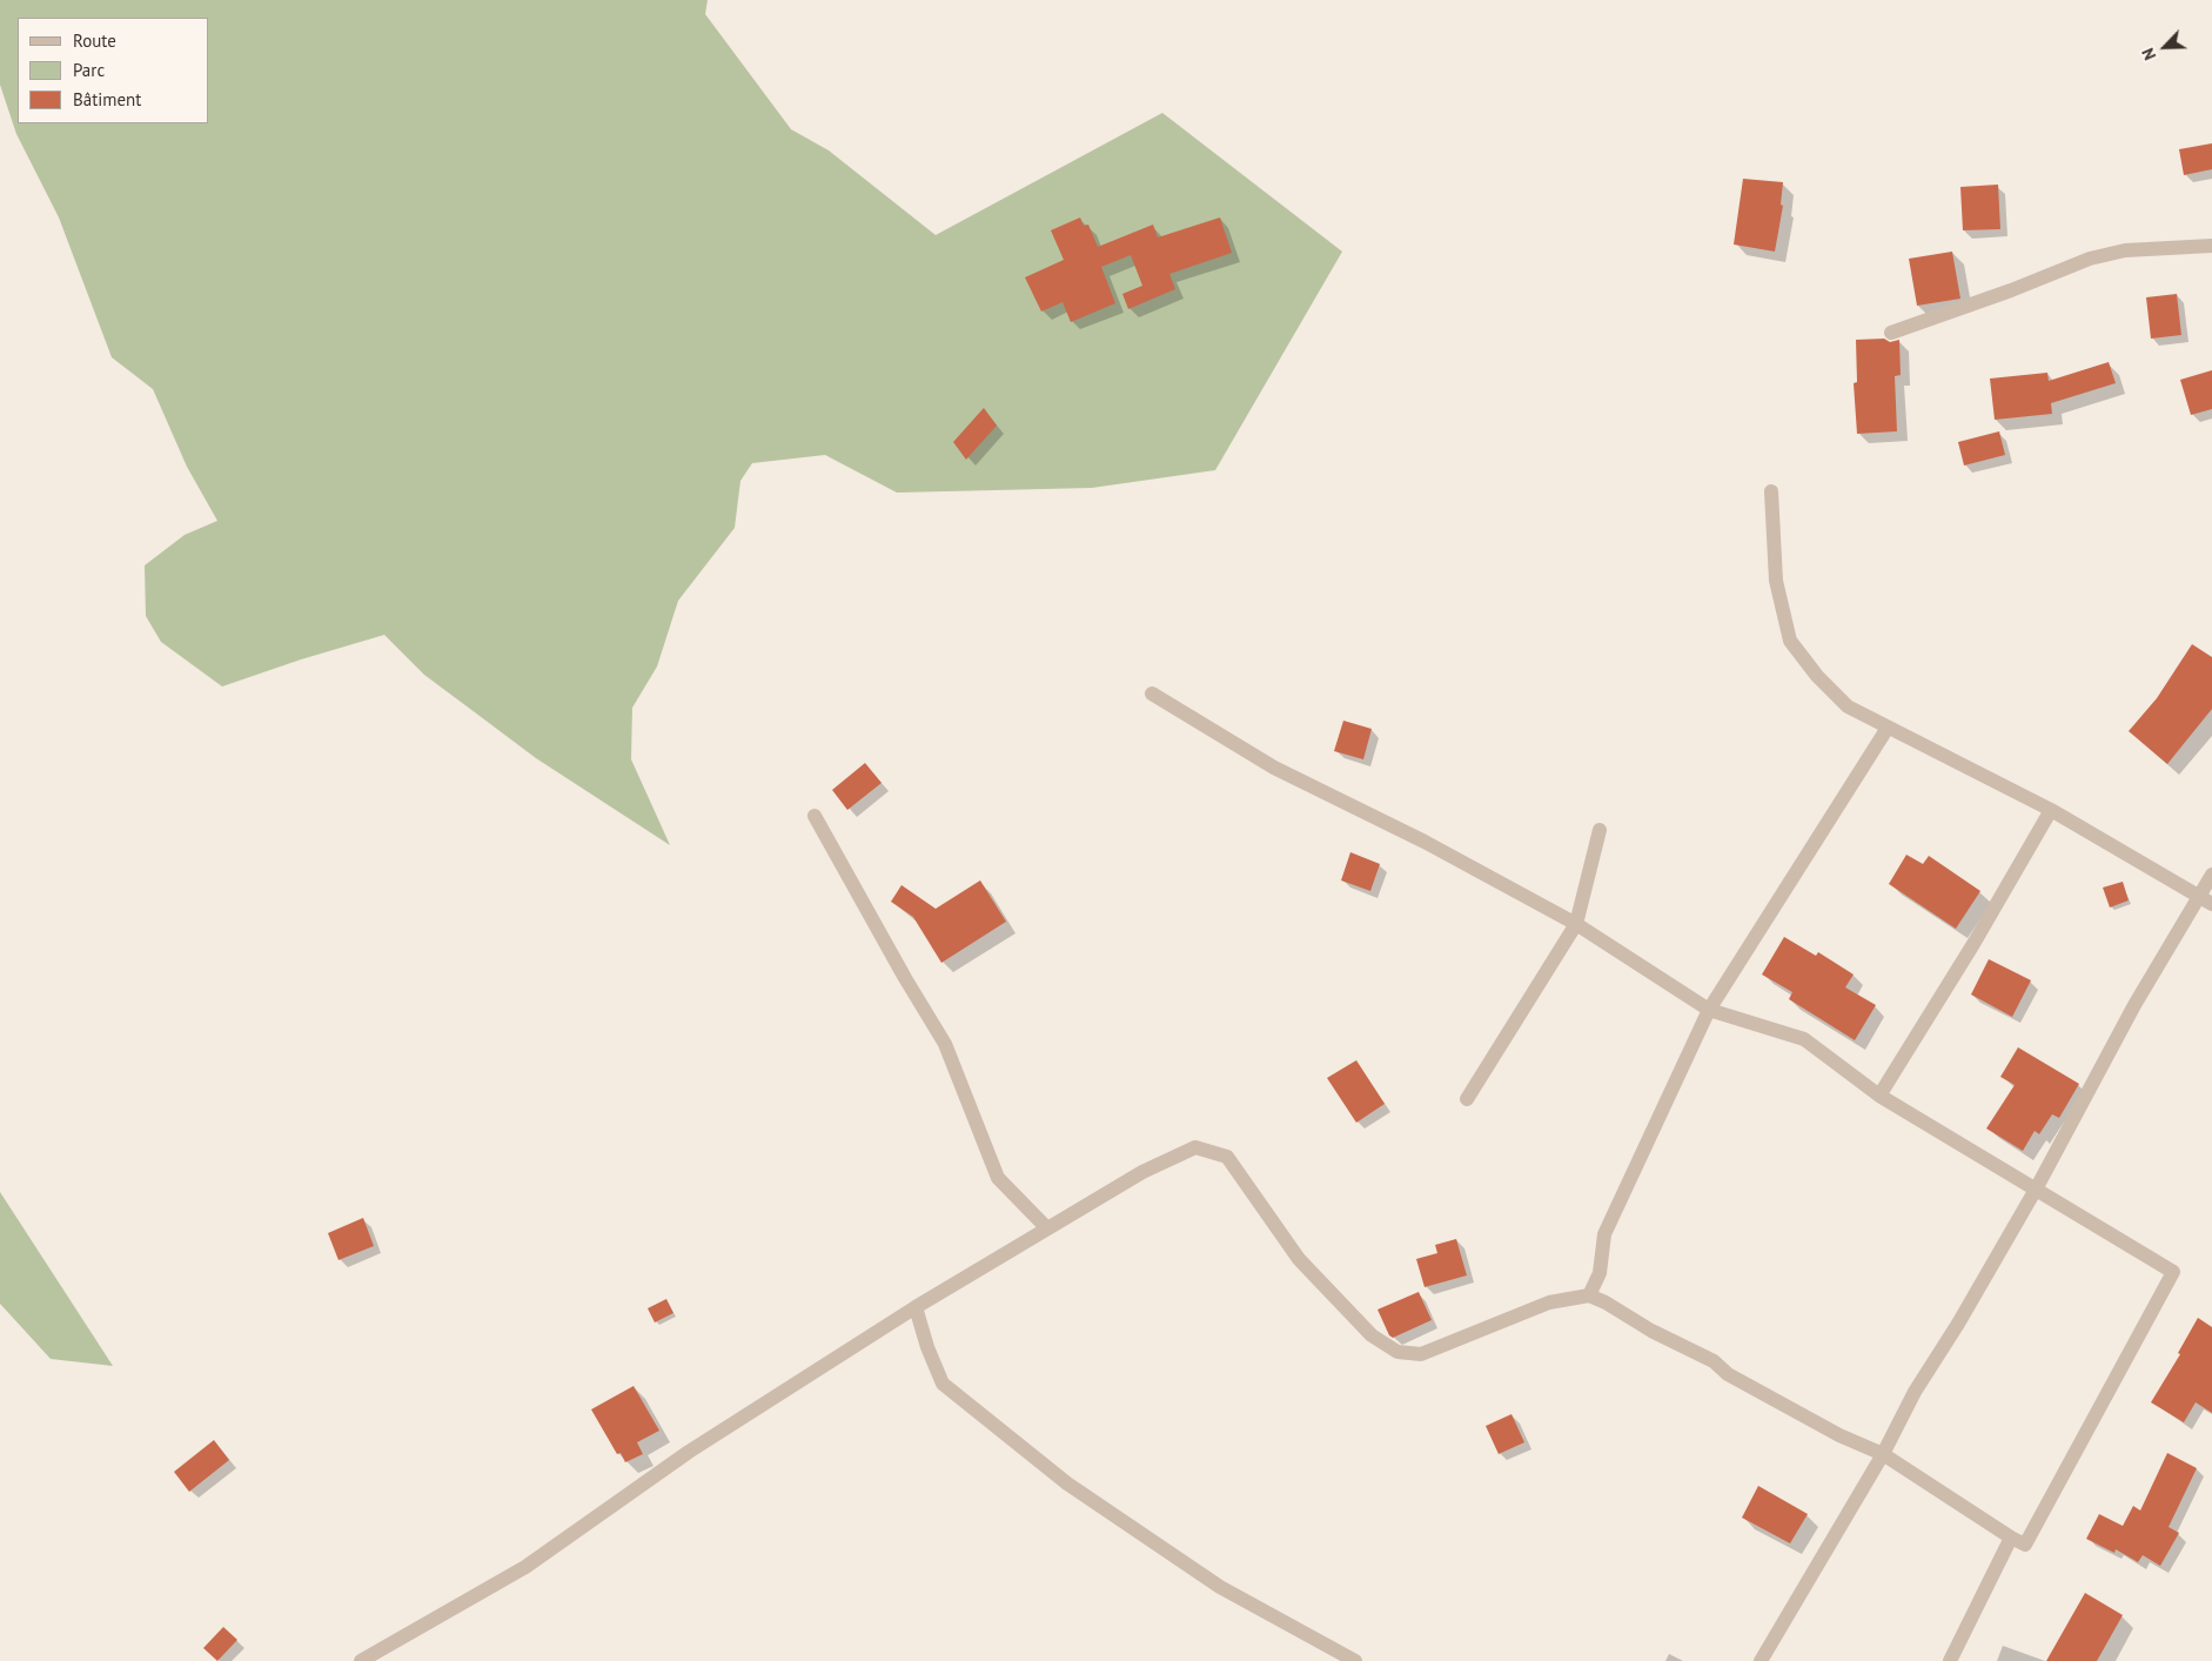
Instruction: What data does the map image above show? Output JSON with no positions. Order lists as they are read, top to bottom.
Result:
{
  "legend": ["Route", "Parc", "Bâtiment"],
  "north": "bottom left"
}
